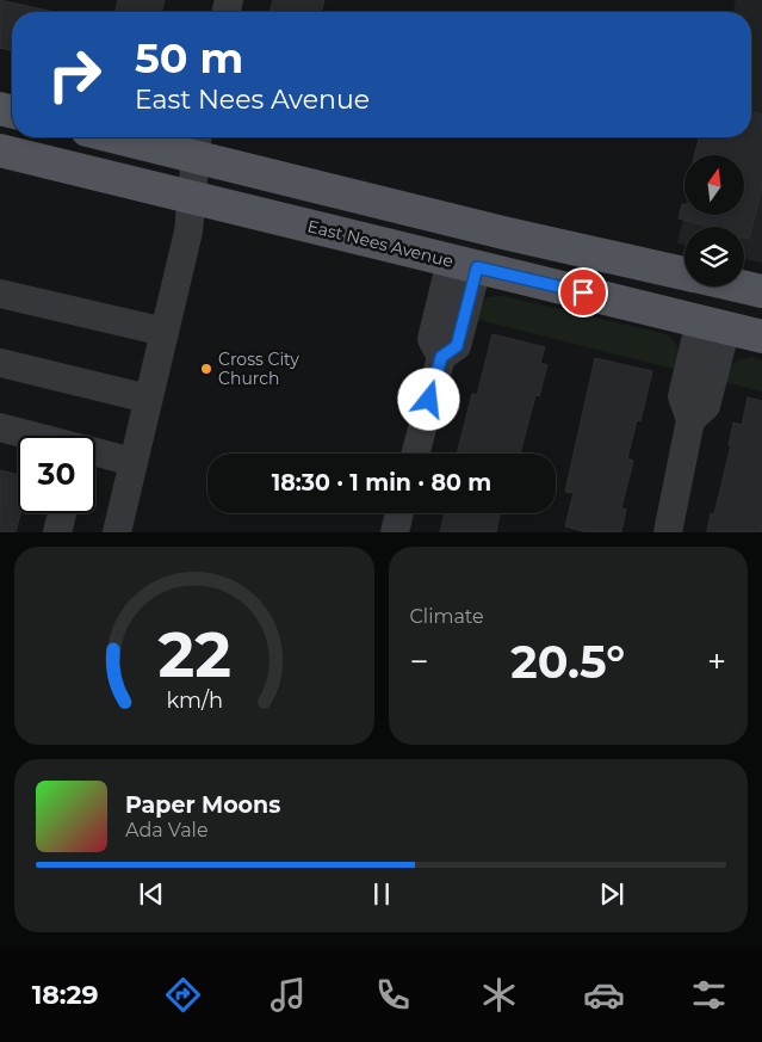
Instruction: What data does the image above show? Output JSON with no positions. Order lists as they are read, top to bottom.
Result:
{
  "streets": {
    "main road": ["East Nees Avenue"]
  },
  "places": ["Cross City Church"],
  "north": "top",
  "page": {
    "turn": ["50 m", "East Nees Avenue"],
    "limit": "30",
    "trip": "18:30 · 1 min · 80 m",
    "tile": "Climate",
    "heat": ["−", "20.5°", "+"],
    "song": ["Paper Moons", "Ada Vale"],
    "tabs": "18:29",
    "gauge": ["22", "km/h"]
  }
}
